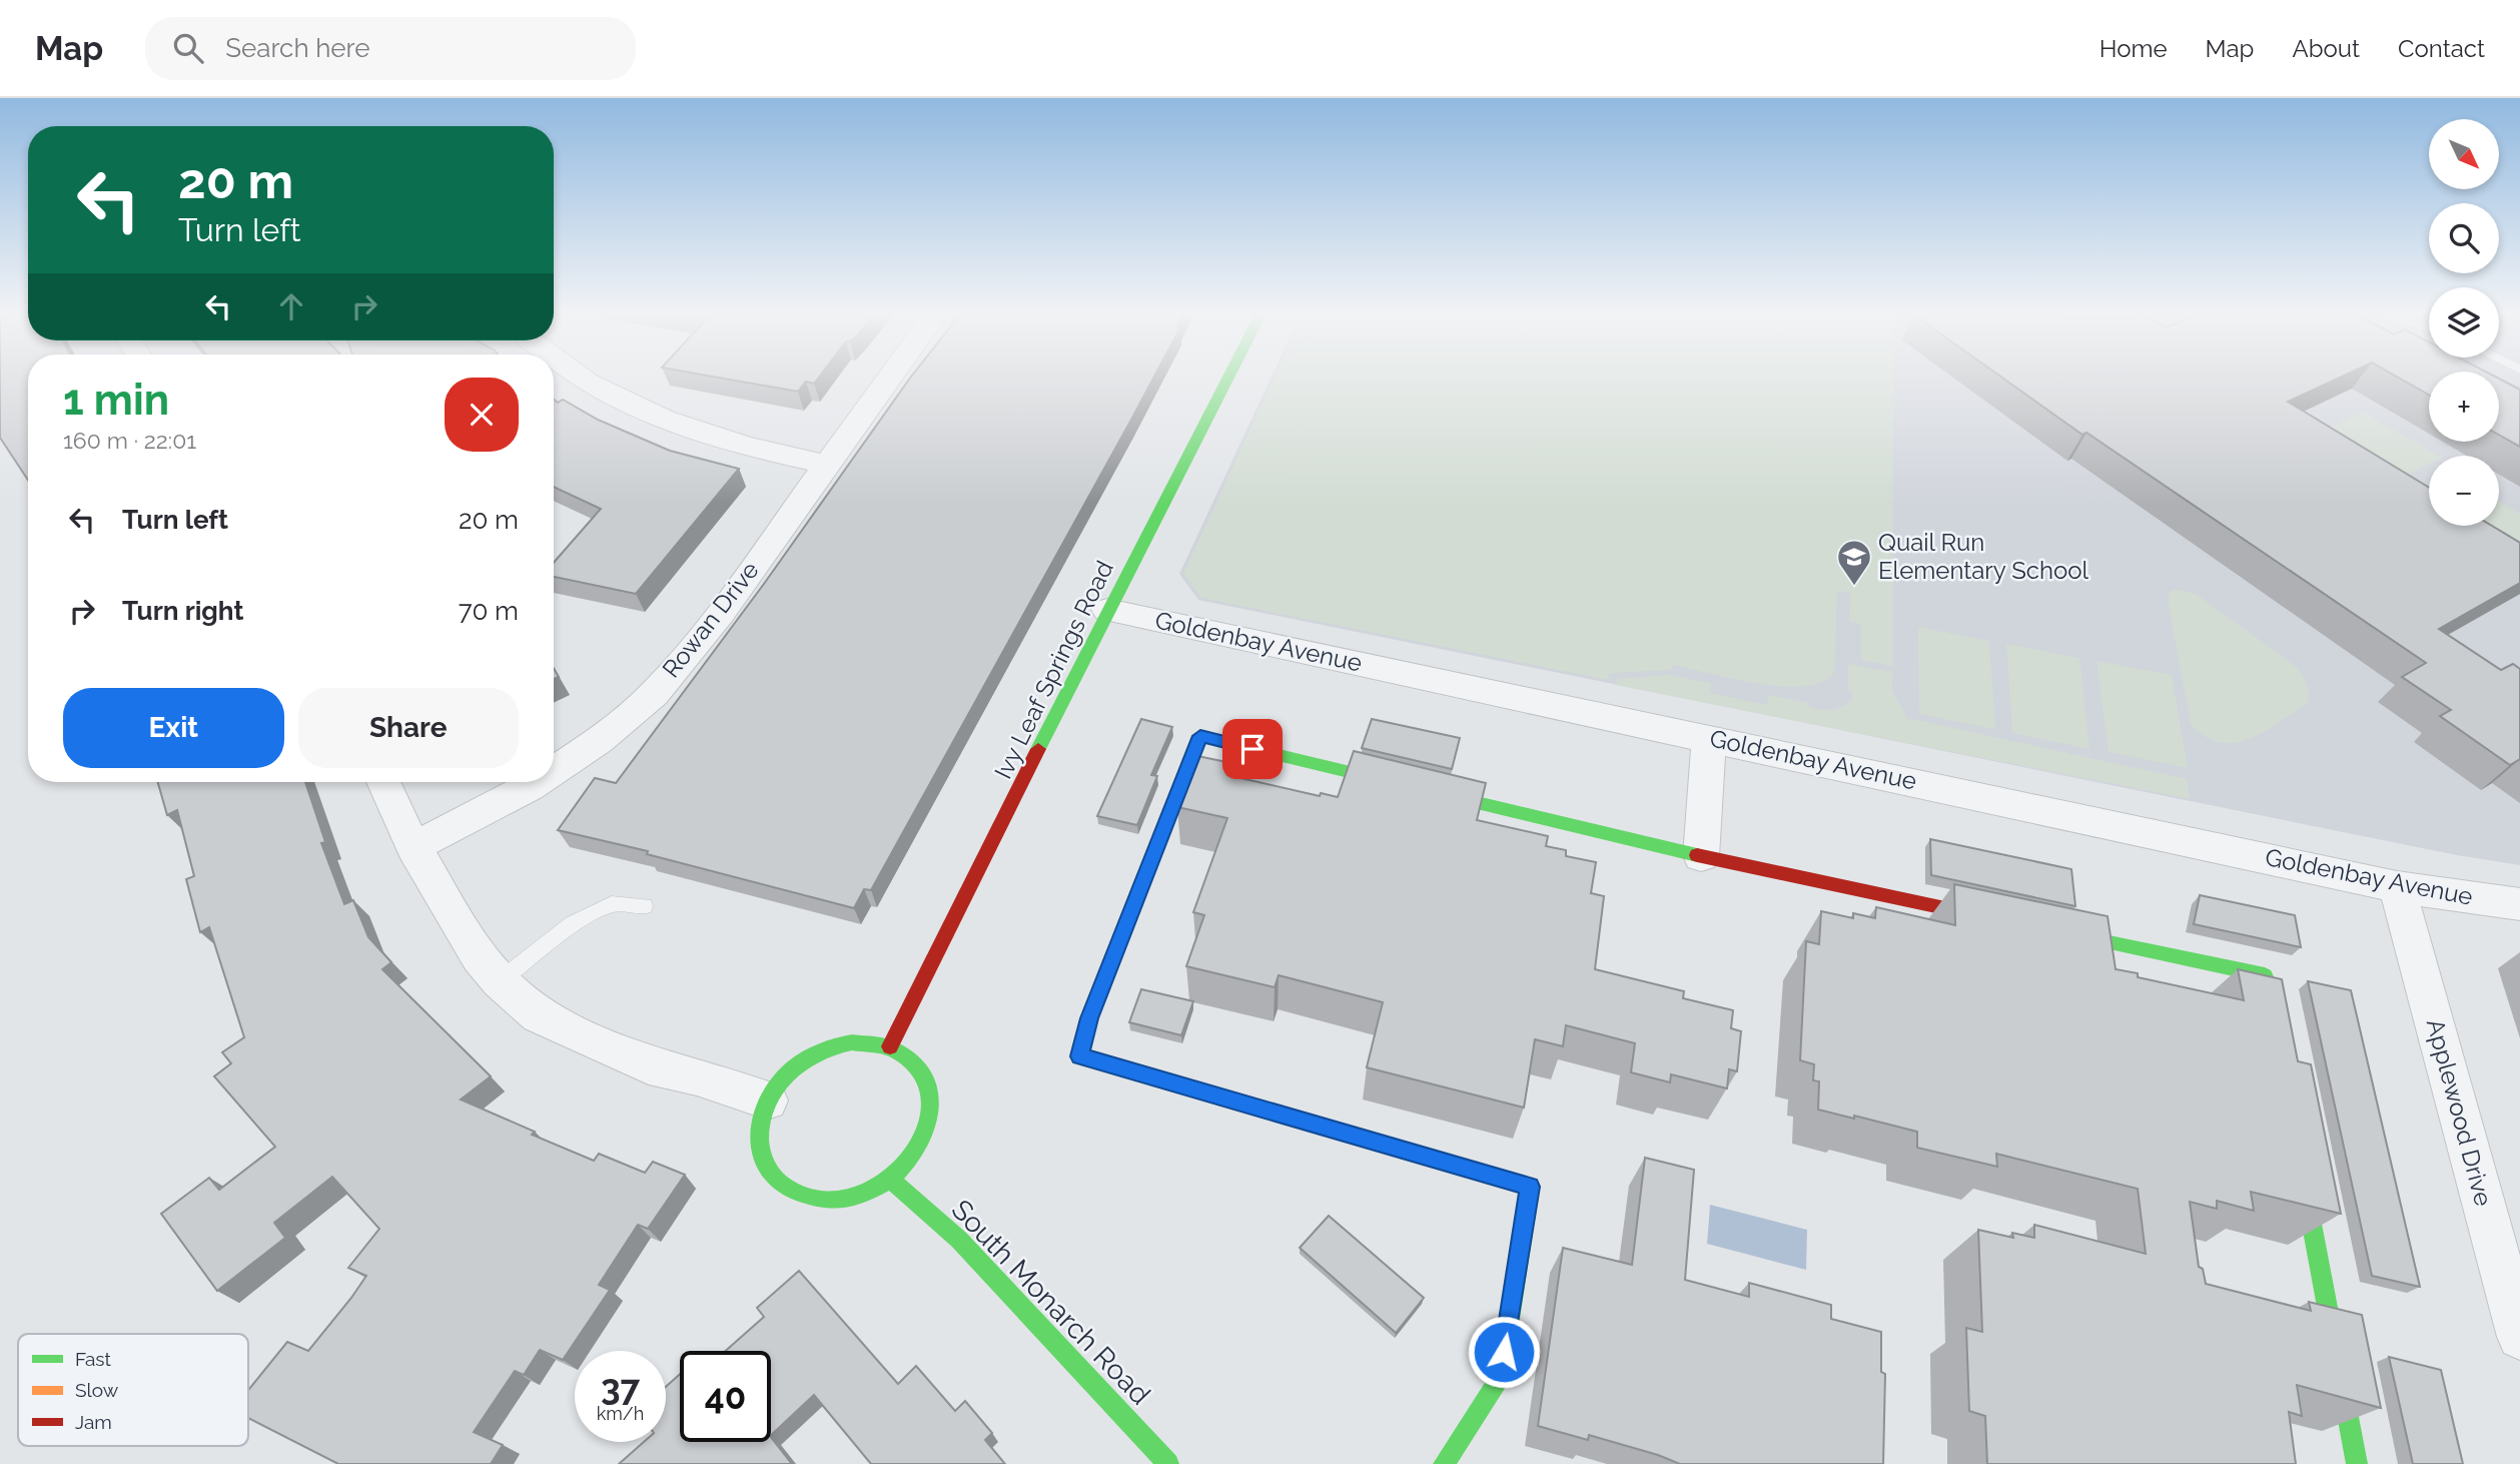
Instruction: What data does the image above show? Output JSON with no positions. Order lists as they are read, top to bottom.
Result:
{
  "streets": {
    "street": [
      "Rowan Drive",
      "Goldenbay Avenue",
      "Ivy Leaf Springs Road",
      "Applewood Drive",
      "South Monarch Road"
    ]
  },
  "crossings": [
    ["Goldenbay Avenue", "Ivy Leaf Springs Road"],
    ["Goldenbay Avenue", "Applewood Drive"],
    ["Ivy Leaf Springs Road", "South Monarch Road"]
  ],
  "places": {
    "school or university": ["Quail Run Elementary School"]
  },
  "legend": ["Fast", "Slow", "Jam"],
  "north": "bottom right",
  "page": {
    "header": "Map",
    "search": "Search here",
    "nav": [
      "Home",
      "Map",
      "About",
      "Contact"
    ],
    "map_buttons": ["+", "−"],
    "turn": ["20 m", "Turn left"],
    "heading": ["1 min", "160 m · 22:01"],
    "list": [
      {
        "name": "Turn left",
        "value": "20 m"
      },
      {
        "name": "Turn right",
        "value": "70 m"
      }
    ],
    "buttons": ["Exit", "Share"],
    "speed": "37 km/h",
    "limit": "40"
  }
}
